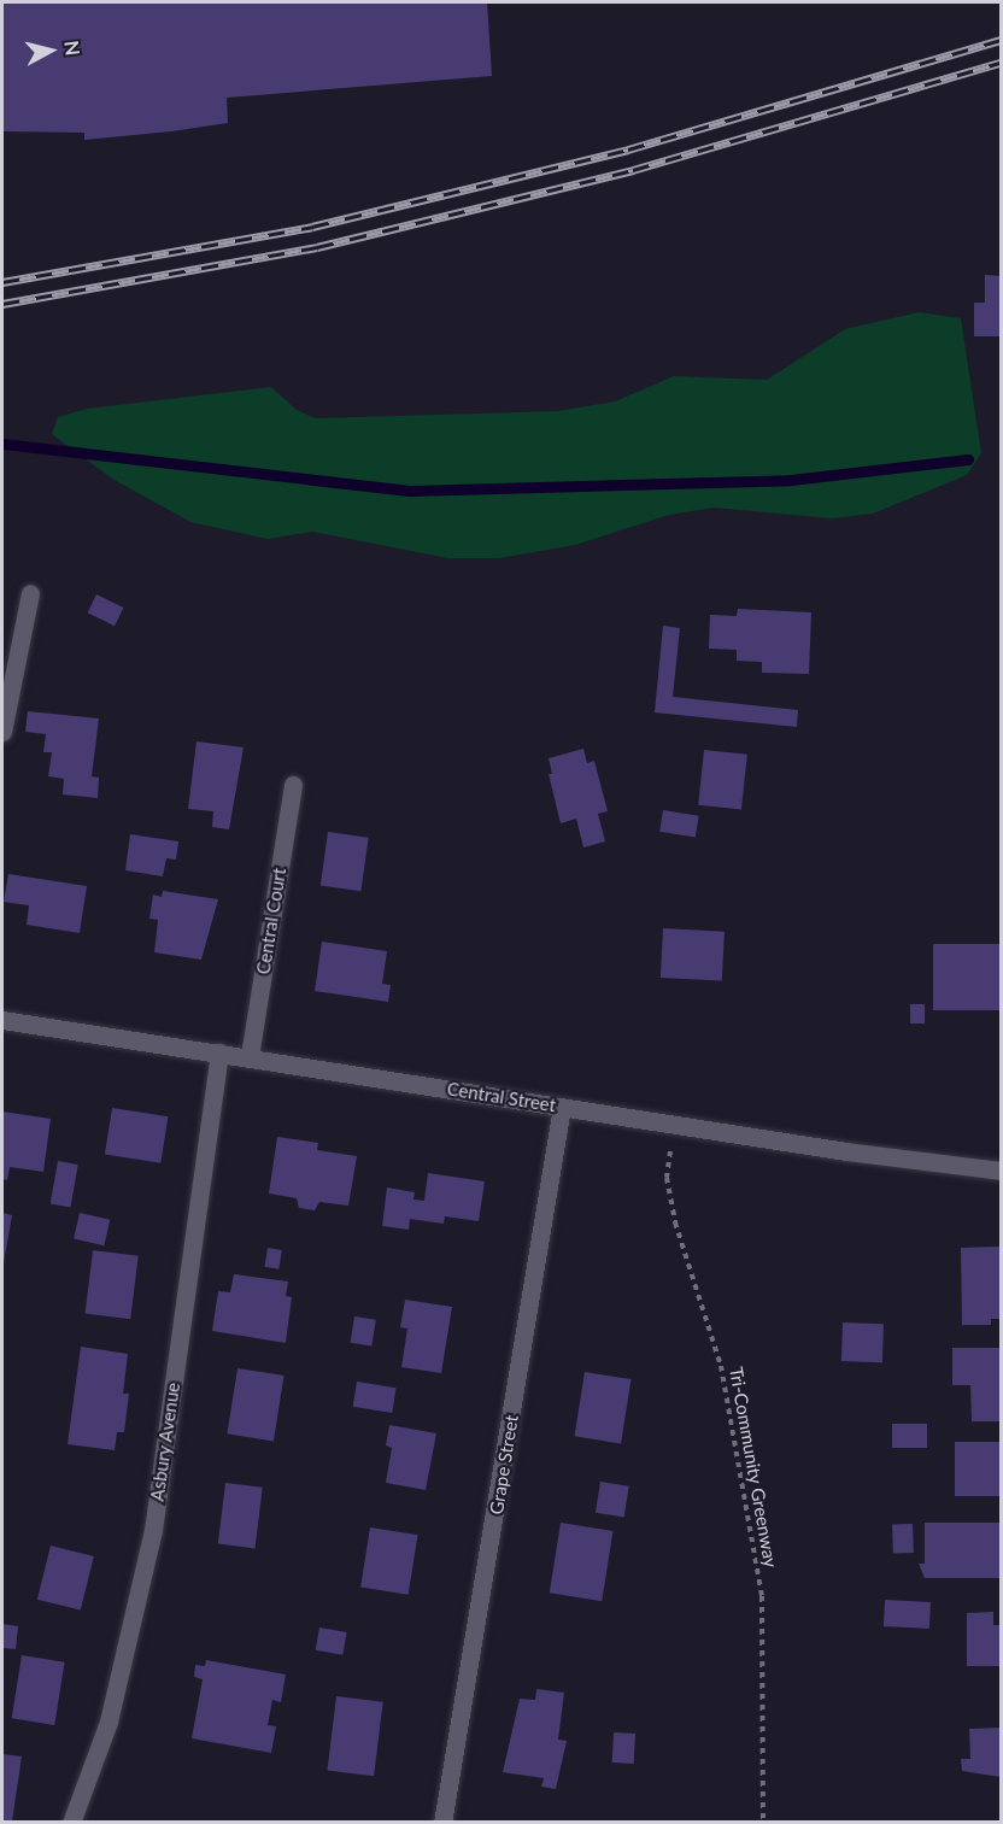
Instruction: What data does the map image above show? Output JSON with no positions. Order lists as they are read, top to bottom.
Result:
{
  "streets": {
    "street": [
      "Central Court",
      "Central Street",
      "Asbury Avenue",
      "Grape Street"
    ],
    "path": ["Tri-Community Greenway"]
  },
  "crossings": [
    ["Central Court", "Central Street"],
    ["Central Street", "Asbury Avenue"],
    ["Central Street", "Grape Street"],
    ["Central Street", "Tri-Community Greenway"]
  ],
  "north": "right"
}
